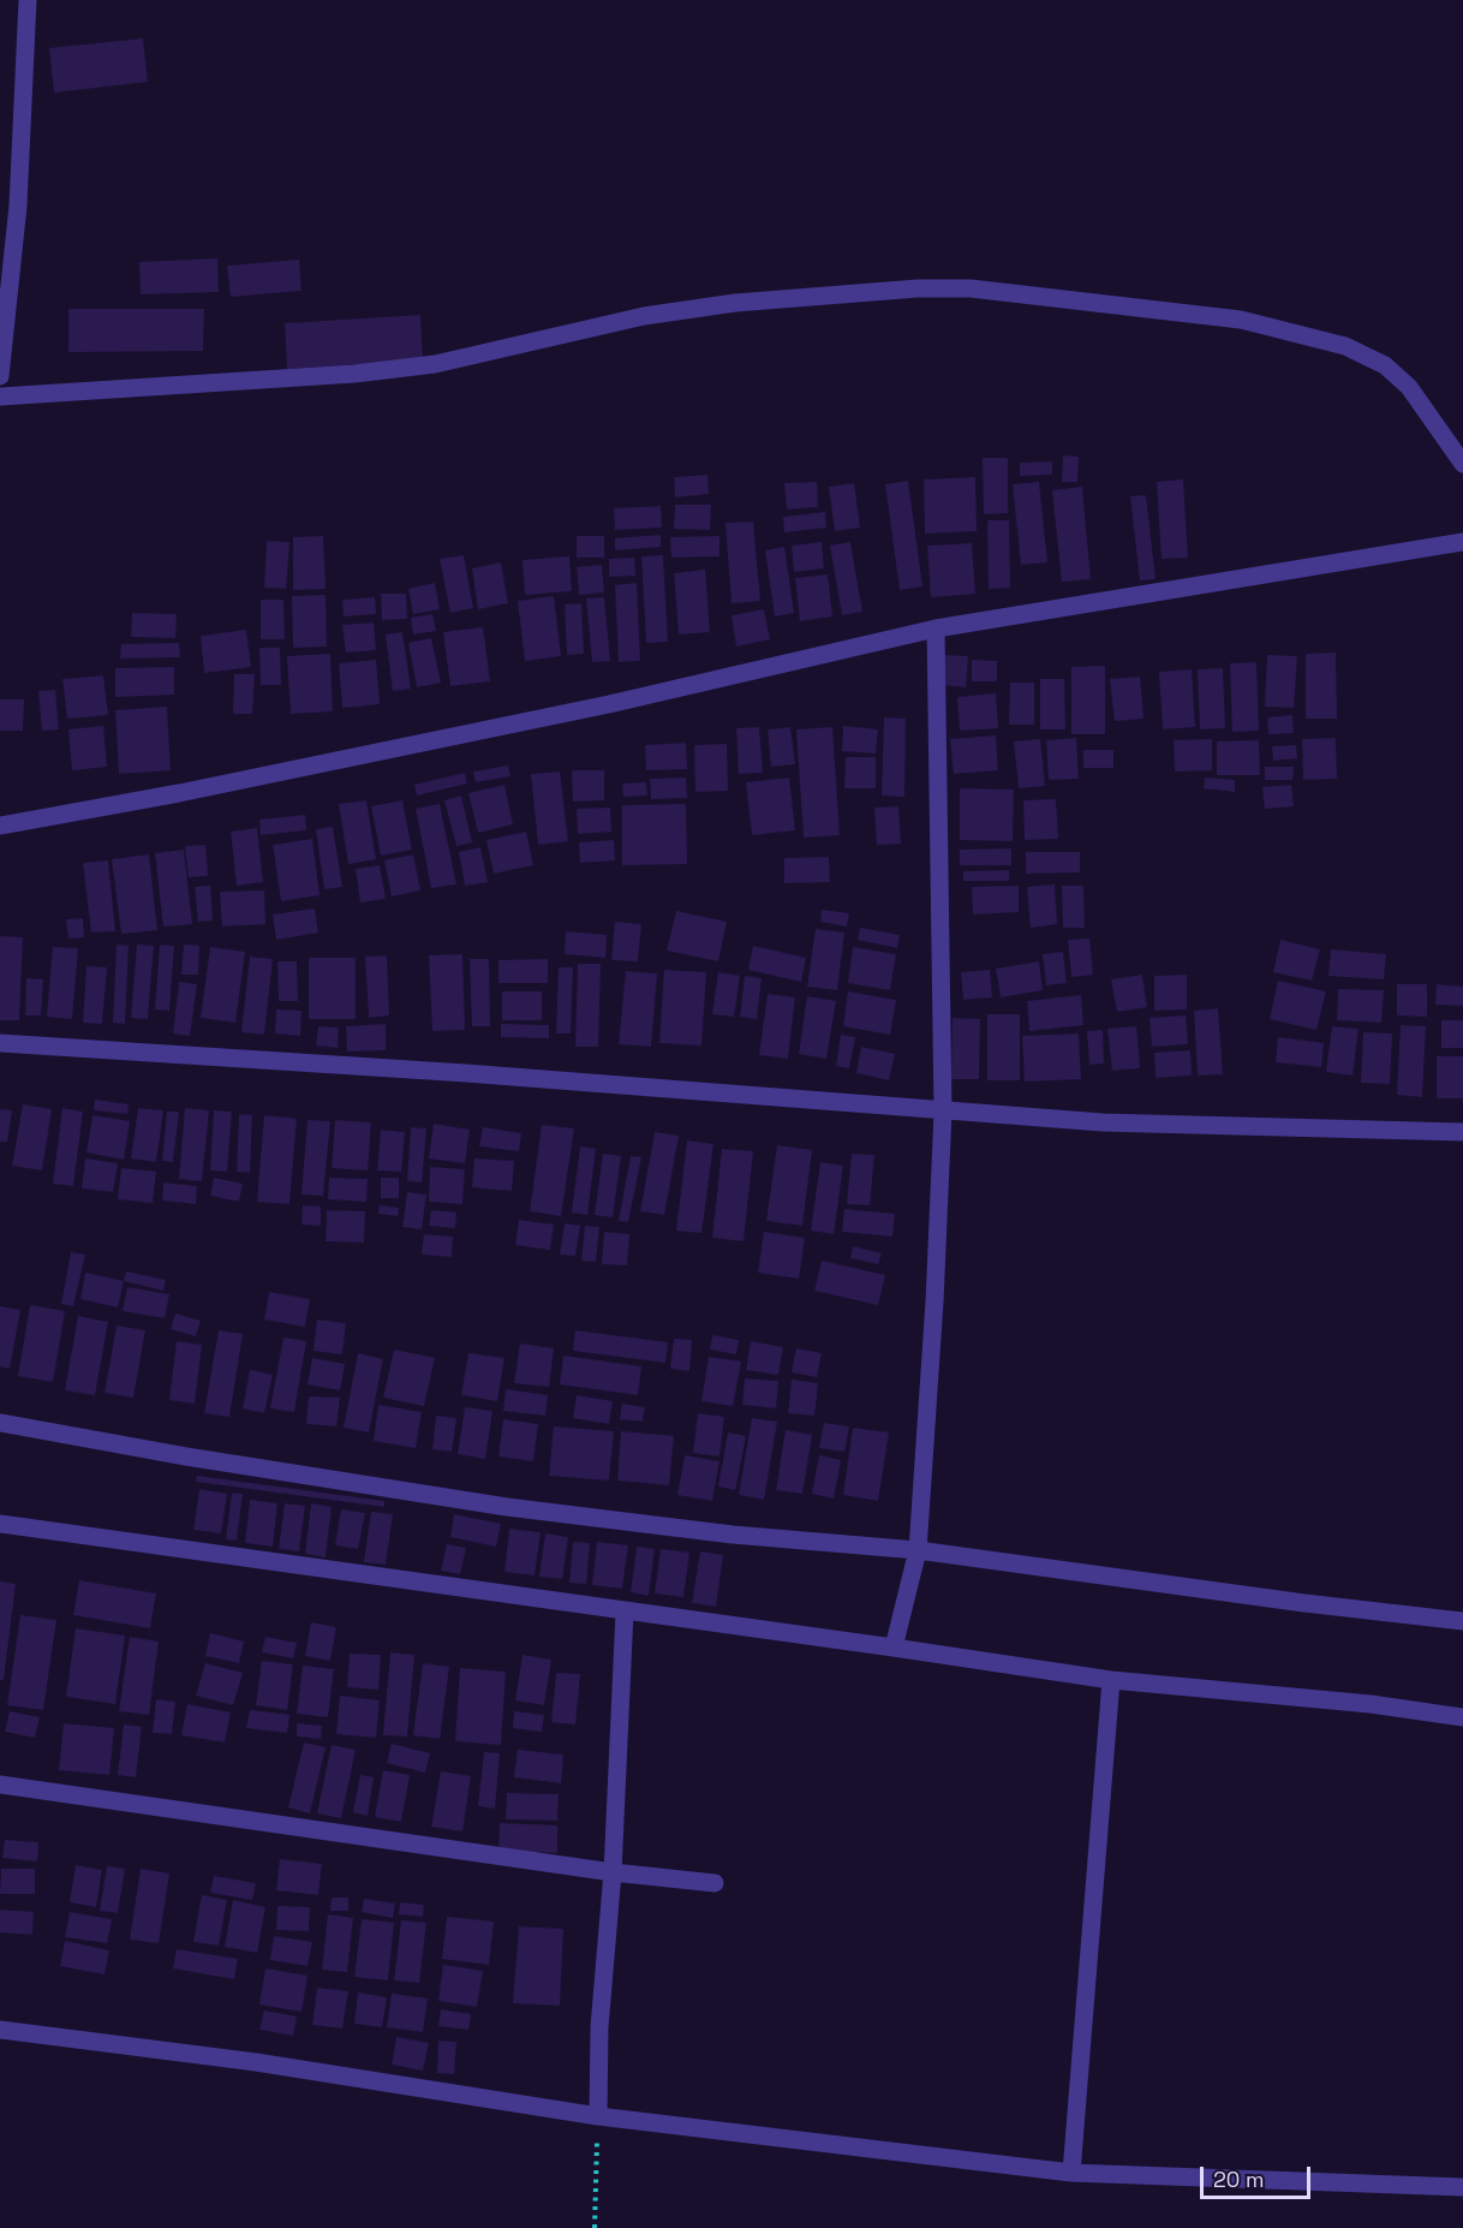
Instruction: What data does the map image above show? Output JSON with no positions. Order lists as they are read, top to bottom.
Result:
{
  "scale_bar": "20 m"
}
